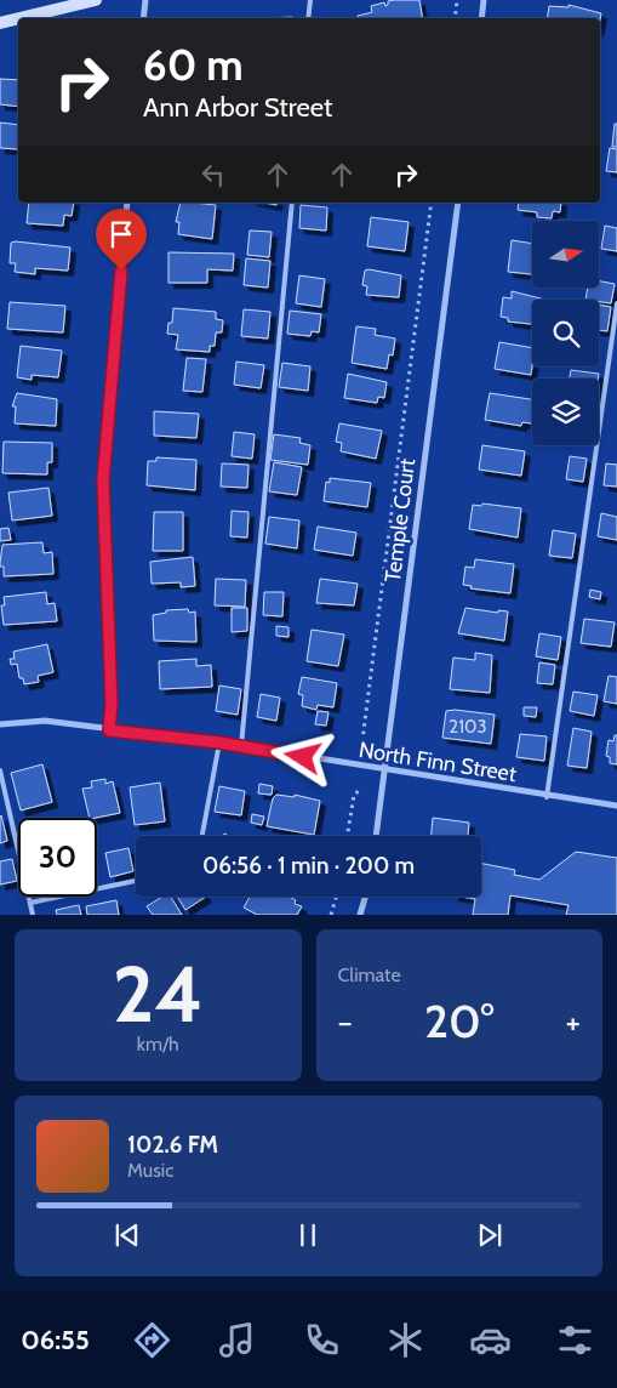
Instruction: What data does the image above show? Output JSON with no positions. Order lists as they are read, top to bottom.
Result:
{
  "streets": {
    "street": ["Temple Court", "North Finn Street"]
  },
  "crossings": [
    ["Temple Court", "North Finn Street"]
  ],
  "house_numbers": ["2103"],
  "north": "right",
  "page": {
    "turn": ["60 m", "Ann Arbor Street"],
    "limit": "30",
    "trip": "06:56 · 1 min · 200 m",
    "tile": [
      ["24", "km/h"],
      "Climate"
    ],
    "heat": ["−", "20°", "+"],
    "song": ["102.6 FM", "Music"],
    "tabs": "06:55"
  }
}
